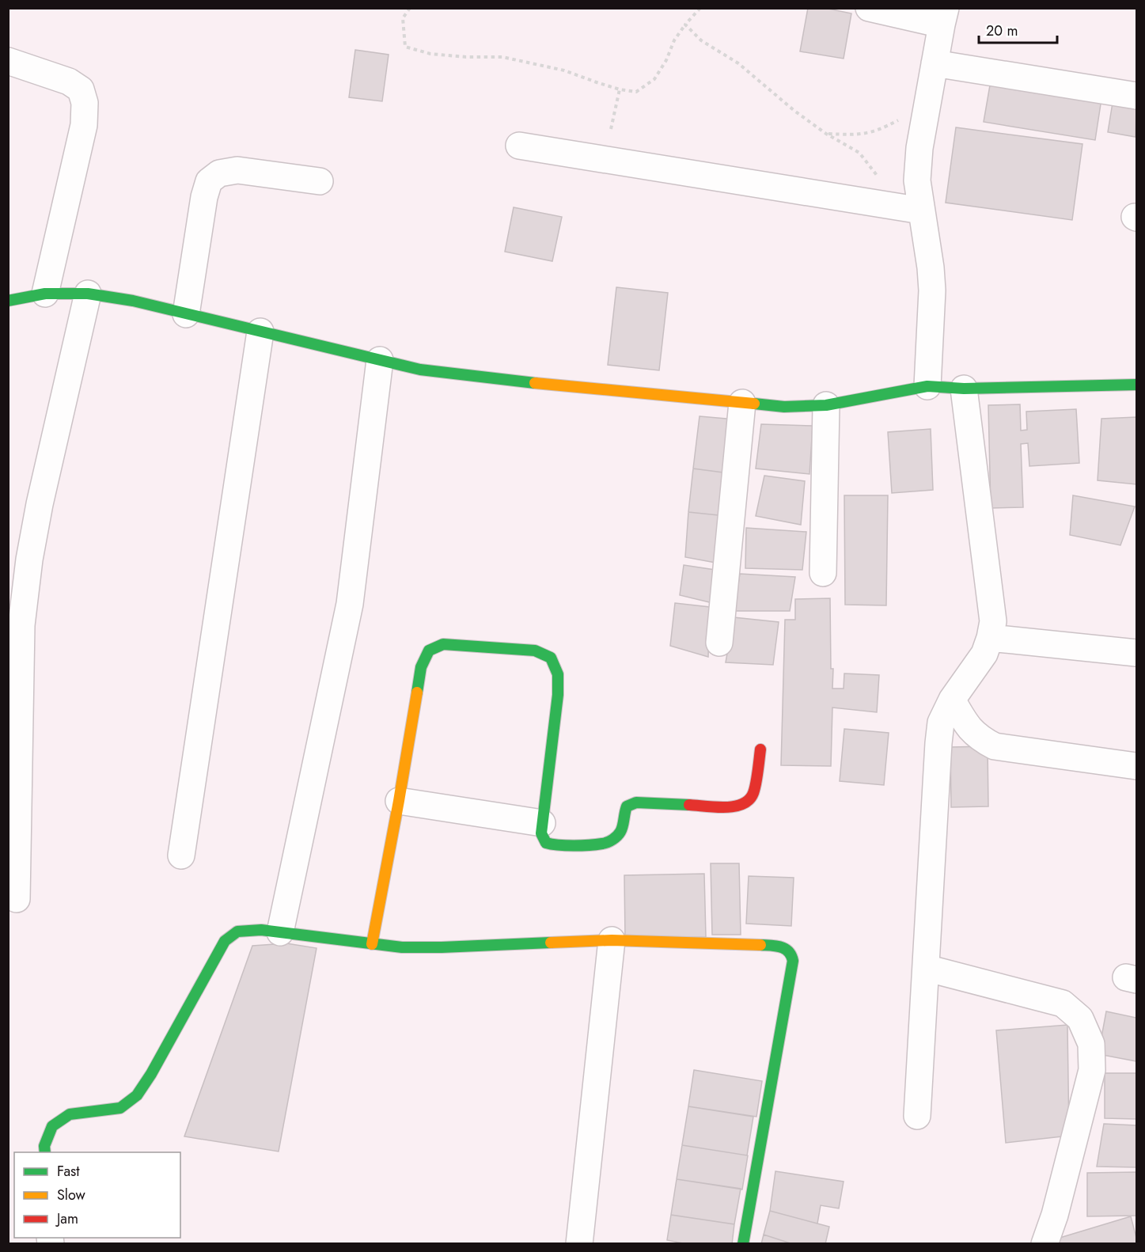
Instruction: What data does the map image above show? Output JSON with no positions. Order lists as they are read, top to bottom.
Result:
{
  "legend": ["Fast", "Slow", "Jam"],
  "scale_bar": "20 m"
}
